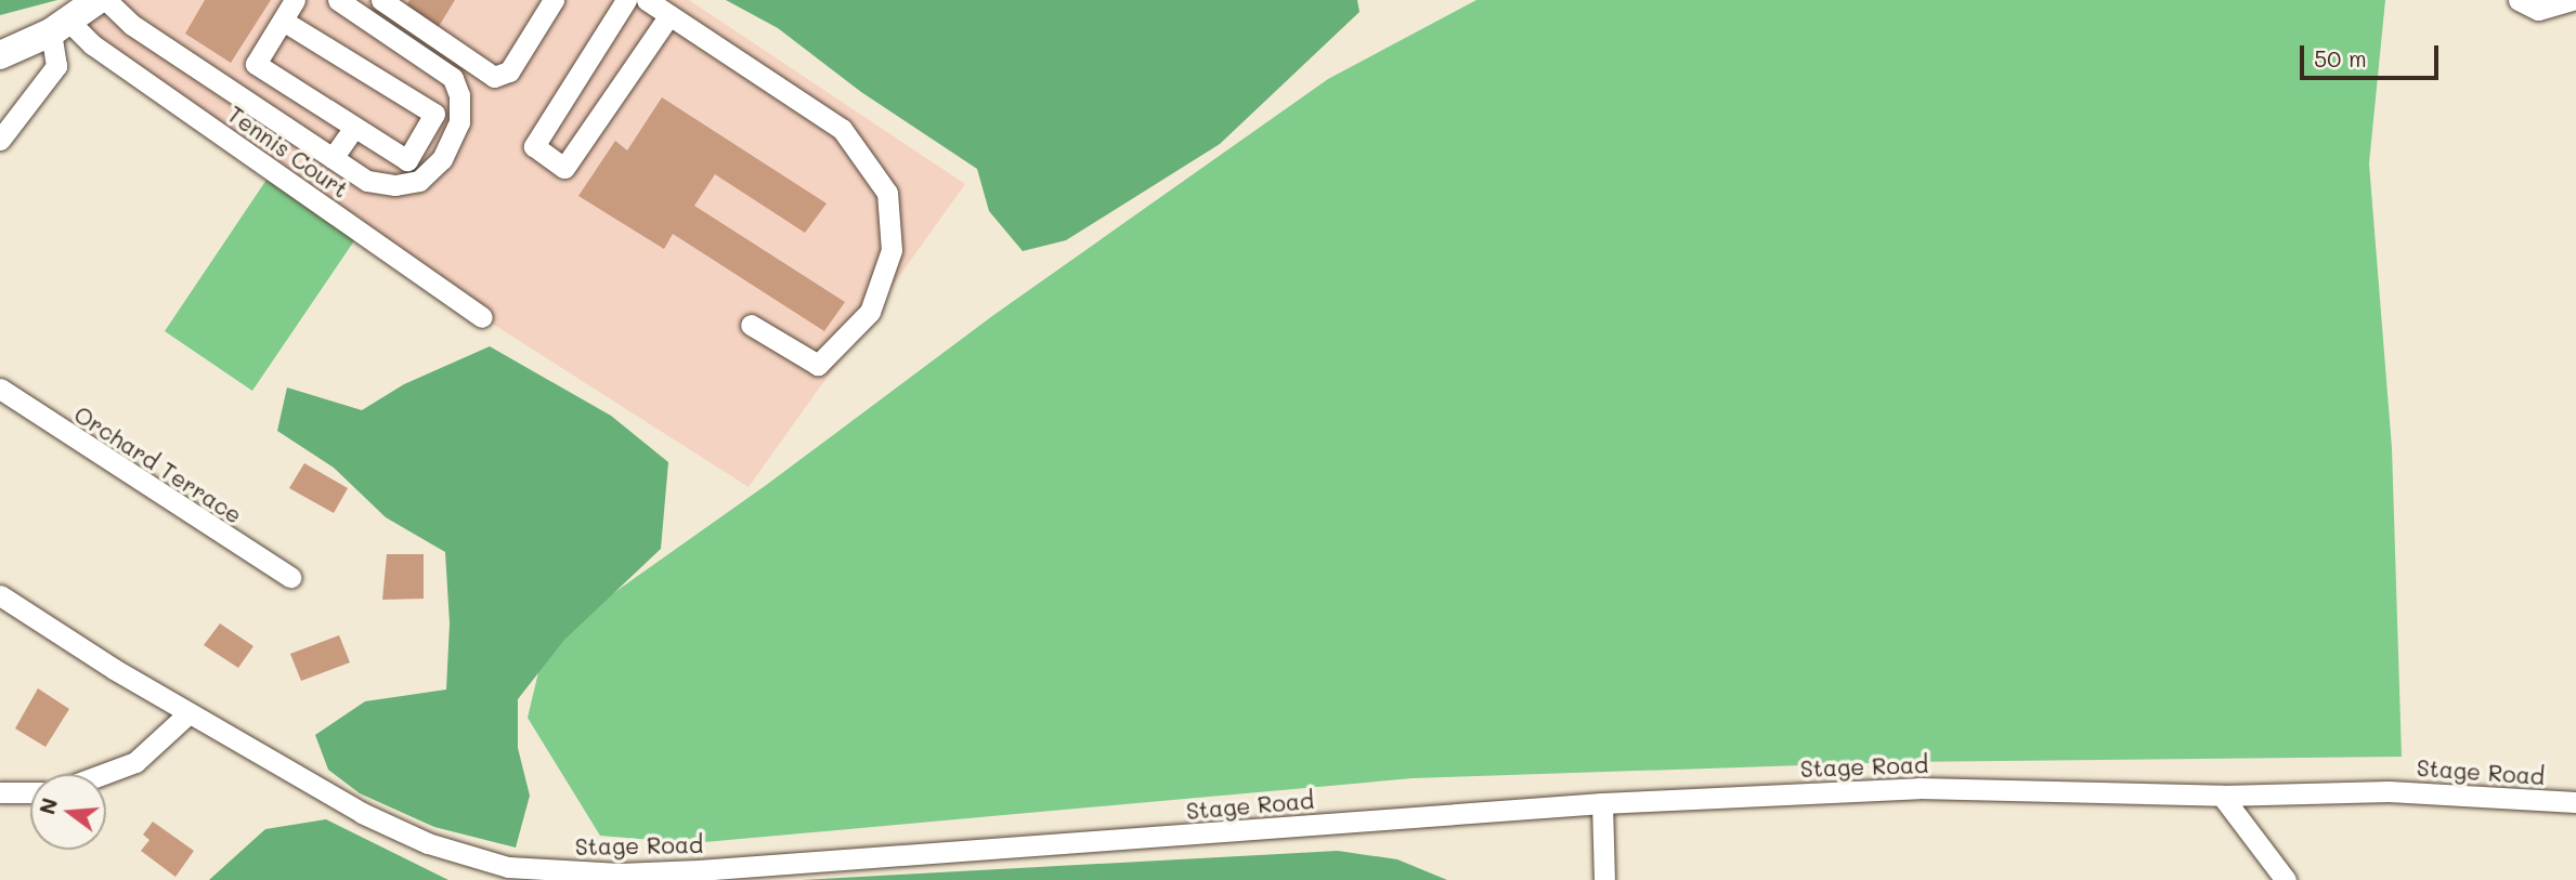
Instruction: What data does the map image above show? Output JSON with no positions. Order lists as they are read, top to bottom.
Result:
{
  "streets": {
    "street": ["Tennis Court", "Orchard Terrace", "Stage Road"]
  },
  "scale_bar": "50 m",
  "north": "left"
}
